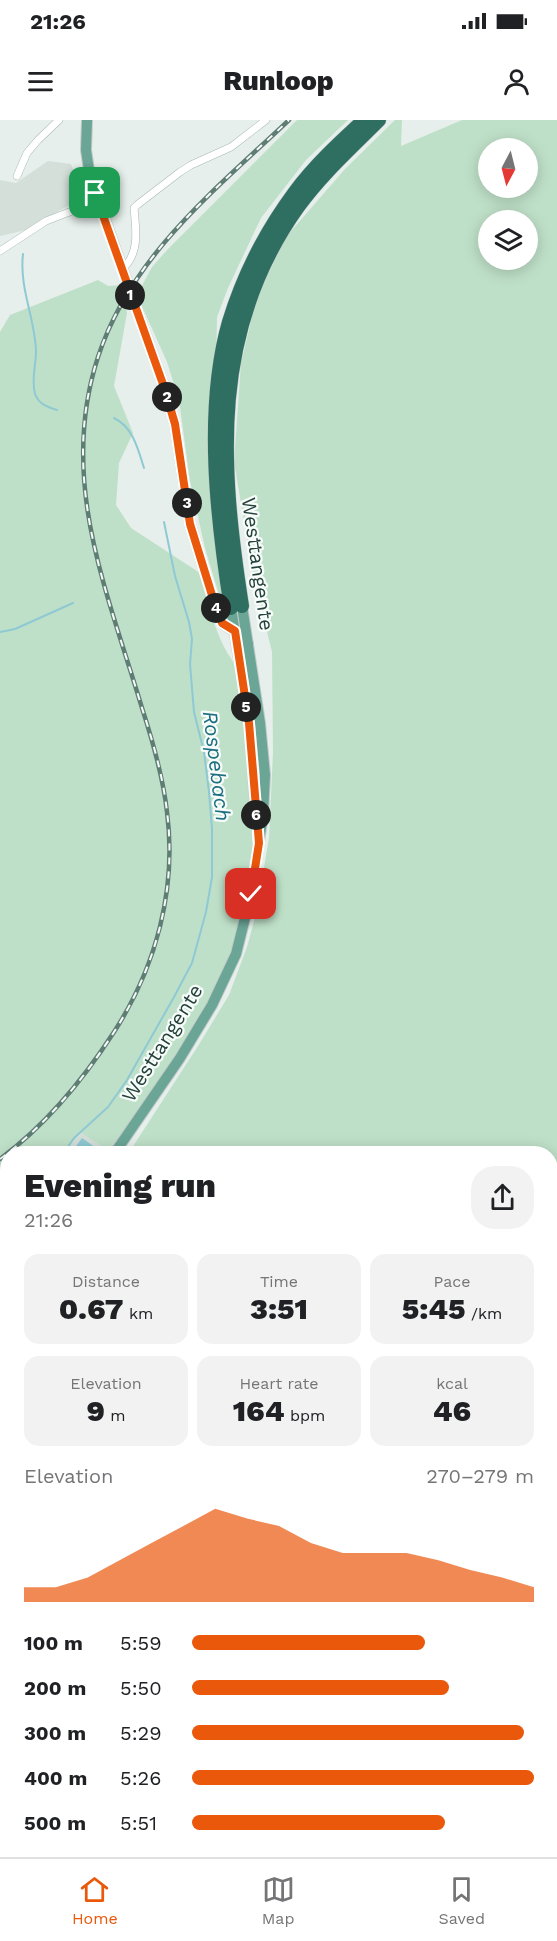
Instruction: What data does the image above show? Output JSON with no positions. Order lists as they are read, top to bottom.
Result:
{
  "streets": {
    "highway": ["Westtangente"]
  },
  "water": ["Rospebach"],
  "north": "bottom",
  "page": {
    "status": "21:26",
    "header": "Runloop",
    "pins": [
      "1",
      "2",
      "3",
      "4",
      "5",
      "6"
    ],
    "heading": ["Evening run", "21:26"],
    "stats": [
      ["Distance", "0.67 km"],
      ["Time", "3:51"],
      ["Pace", "5:45 /km"],
      ["Elevation", "9 m"],
      ["Heart rate", "164 bpm"],
      ["kcal", "46"]
    ],
    "chart": ["Elevation", "270–279 m"],
    "list": [
      {
        "name": "100 m",
        "note": "5:59"
      },
      {
        "name": "200 m",
        "note": "5:50"
      },
      {
        "name": "300 m",
        "note": "5:29"
      },
      {
        "name": "400 m",
        "note": "5:26"
      },
      {
        "name": "500 m",
        "note": "5:51"
      }
    ],
    "tabs": ["Home", "Map", "Saved"]
  }
}
